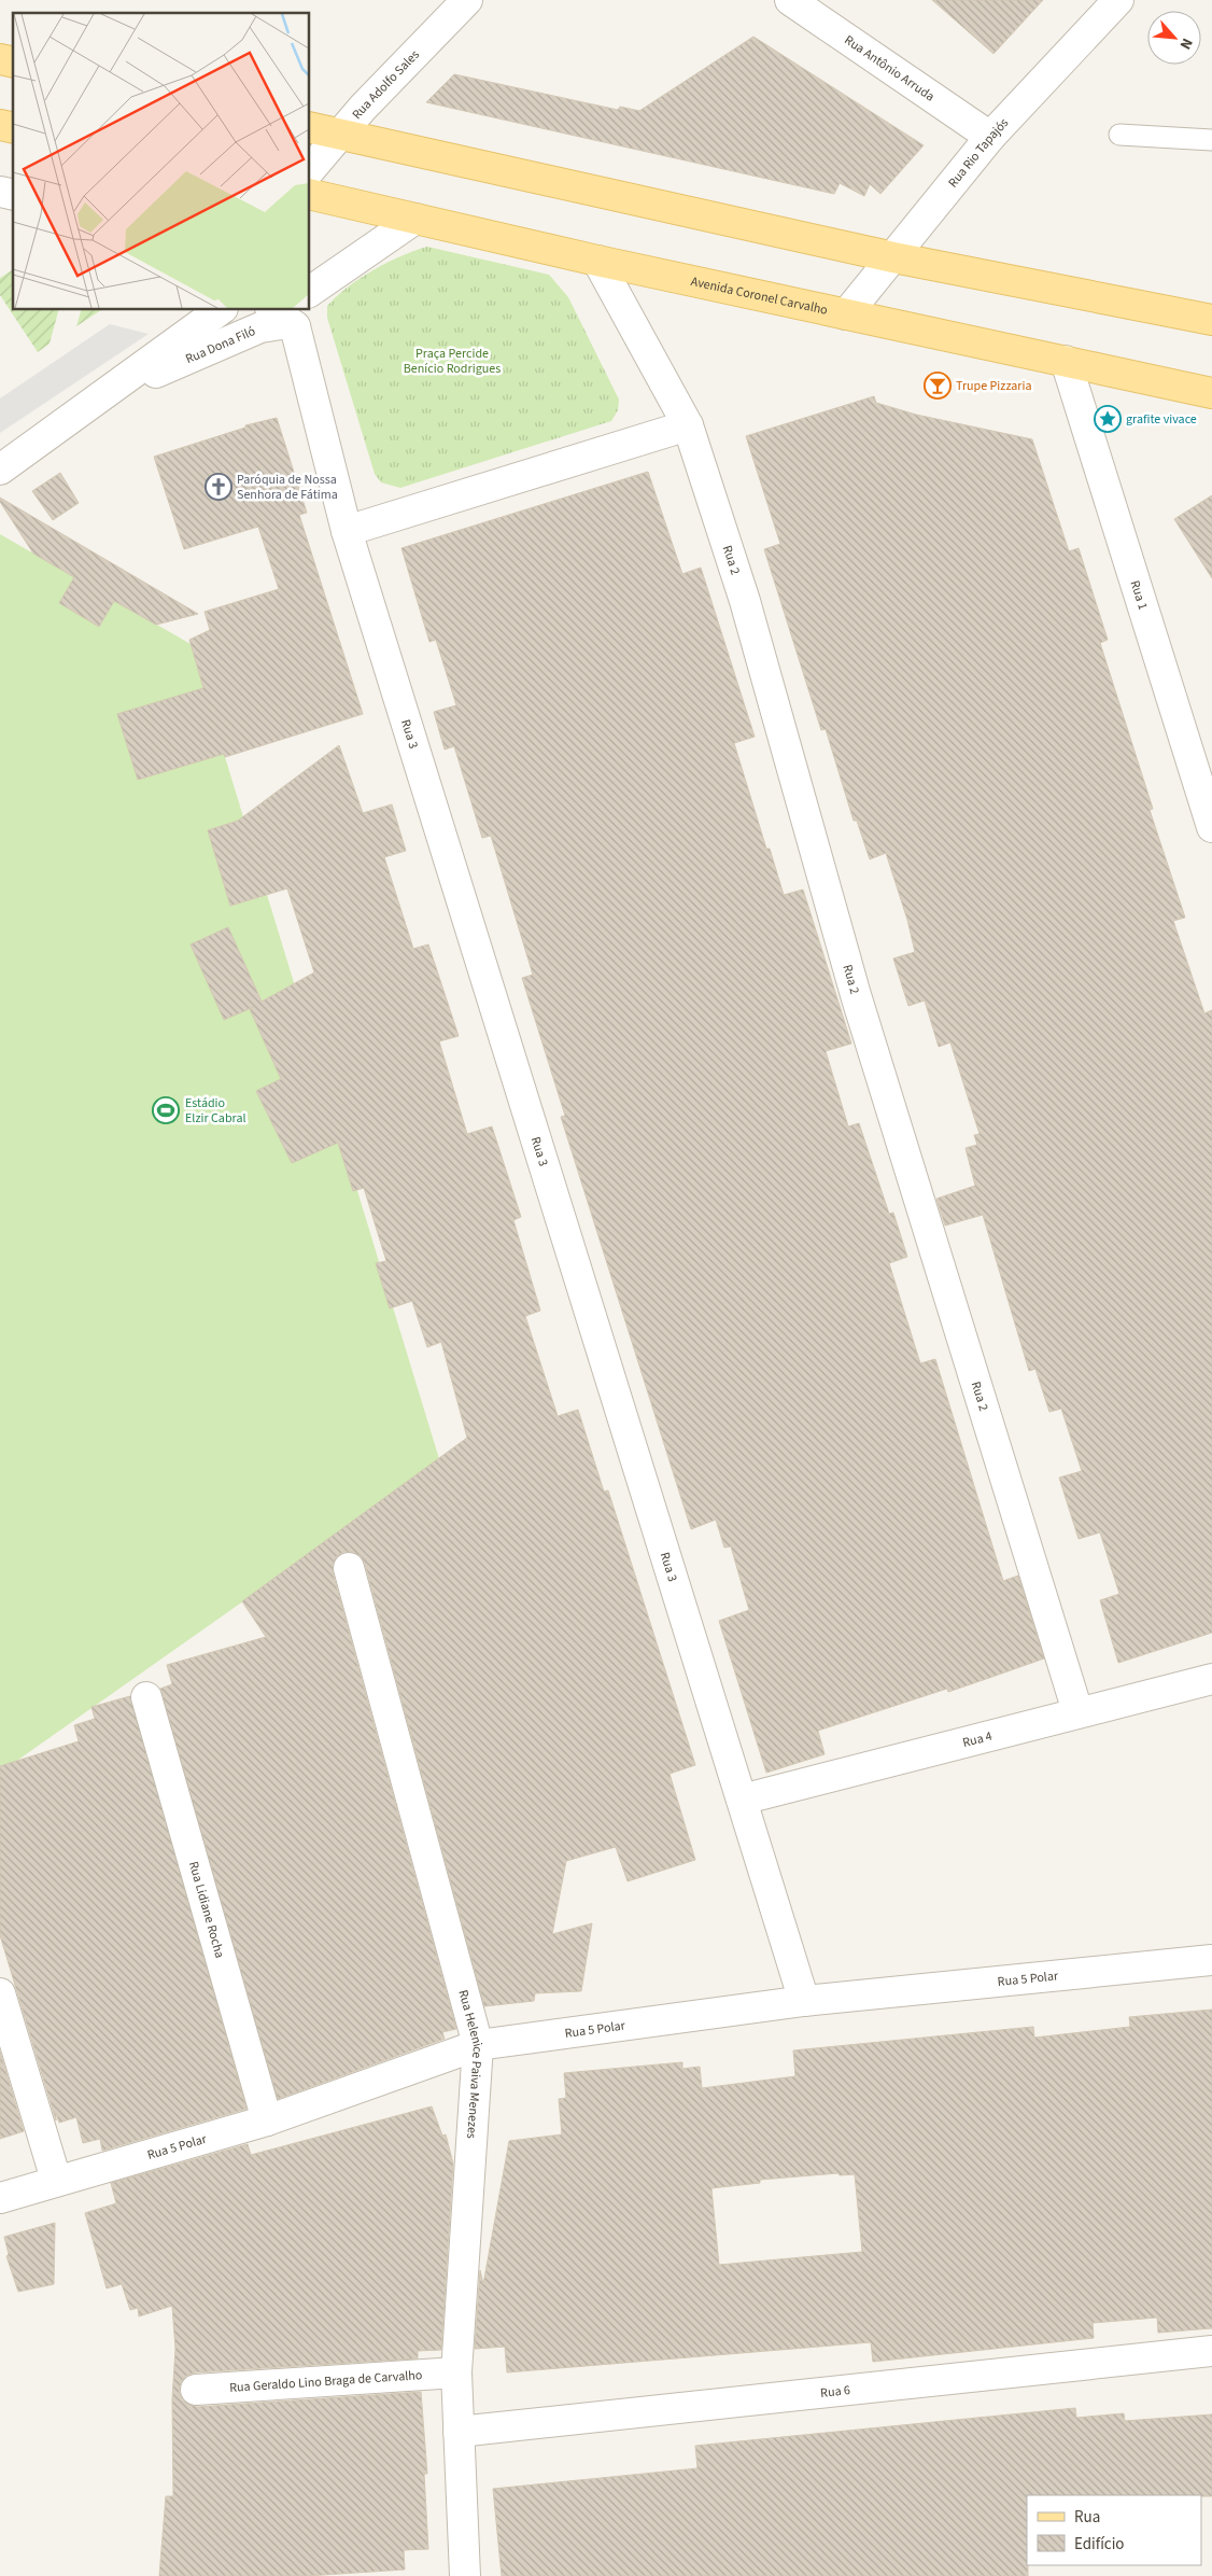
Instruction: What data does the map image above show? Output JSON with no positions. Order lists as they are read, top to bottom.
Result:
{
  "streets": {
    "main road": ["Avenida Coronel Carvalho"],
    "street": [
      "Rua Antônio Arruda",
      "Rua Adolfo Sales",
      "Rua Rio Tapajós",
      "Rua Dona Filó",
      "Rua 2",
      "Rua 1",
      "Rua 3",
      "Rua 4",
      "Rua Lidiane Rocha",
      "Rua 5 Polar",
      "Rua Helenice Paiva Menezes",
      "Rua Geraldo Lino Braga de Carvalho",
      "Rua 6"
    ]
  },
  "crossings": [
    ["Rua Antônio Arruda", "Rua Rio Tapajós"],
    ["Rua Rio Tapajós", "Avenida Coronel Carvalho"],
    ["Avenida Coronel Carvalho", "Rua 2"],
    ["Avenida Coronel Carvalho", "Rua 1"],
    ["Rua Dona Filó", "Rua 3"],
    ["Rua 2", "Rua 4"],
    ["Rua 3", "Rua 4"],
    ["Rua 3", "Rua 5 Polar"],
    ["Rua Lidiane Rocha", "Rua 5 Polar"],
    ["Rua 5 Polar", "Rua Helenice Paiva Menezes"],
    ["Rua Helenice Paiva Menezes", "Rua Geraldo Lino Braga de Carvalho"],
    ["Rua Helenice Paiva Menezes", "Rua 6"]
  ],
  "parks": ["Praça Percide Benício Rodrigues"],
  "places": {
    "bar": ["Trupe Pizzaria"],
    "place": ["grafite vivace"],
    "church": ["Paróquia de Nossa Senhora de Fátima"],
    "sports": ["Estádio Elzir Cabral"]
  },
  "legend": ["Rua", "Edifício"],
  "north": "bottom right"
}
